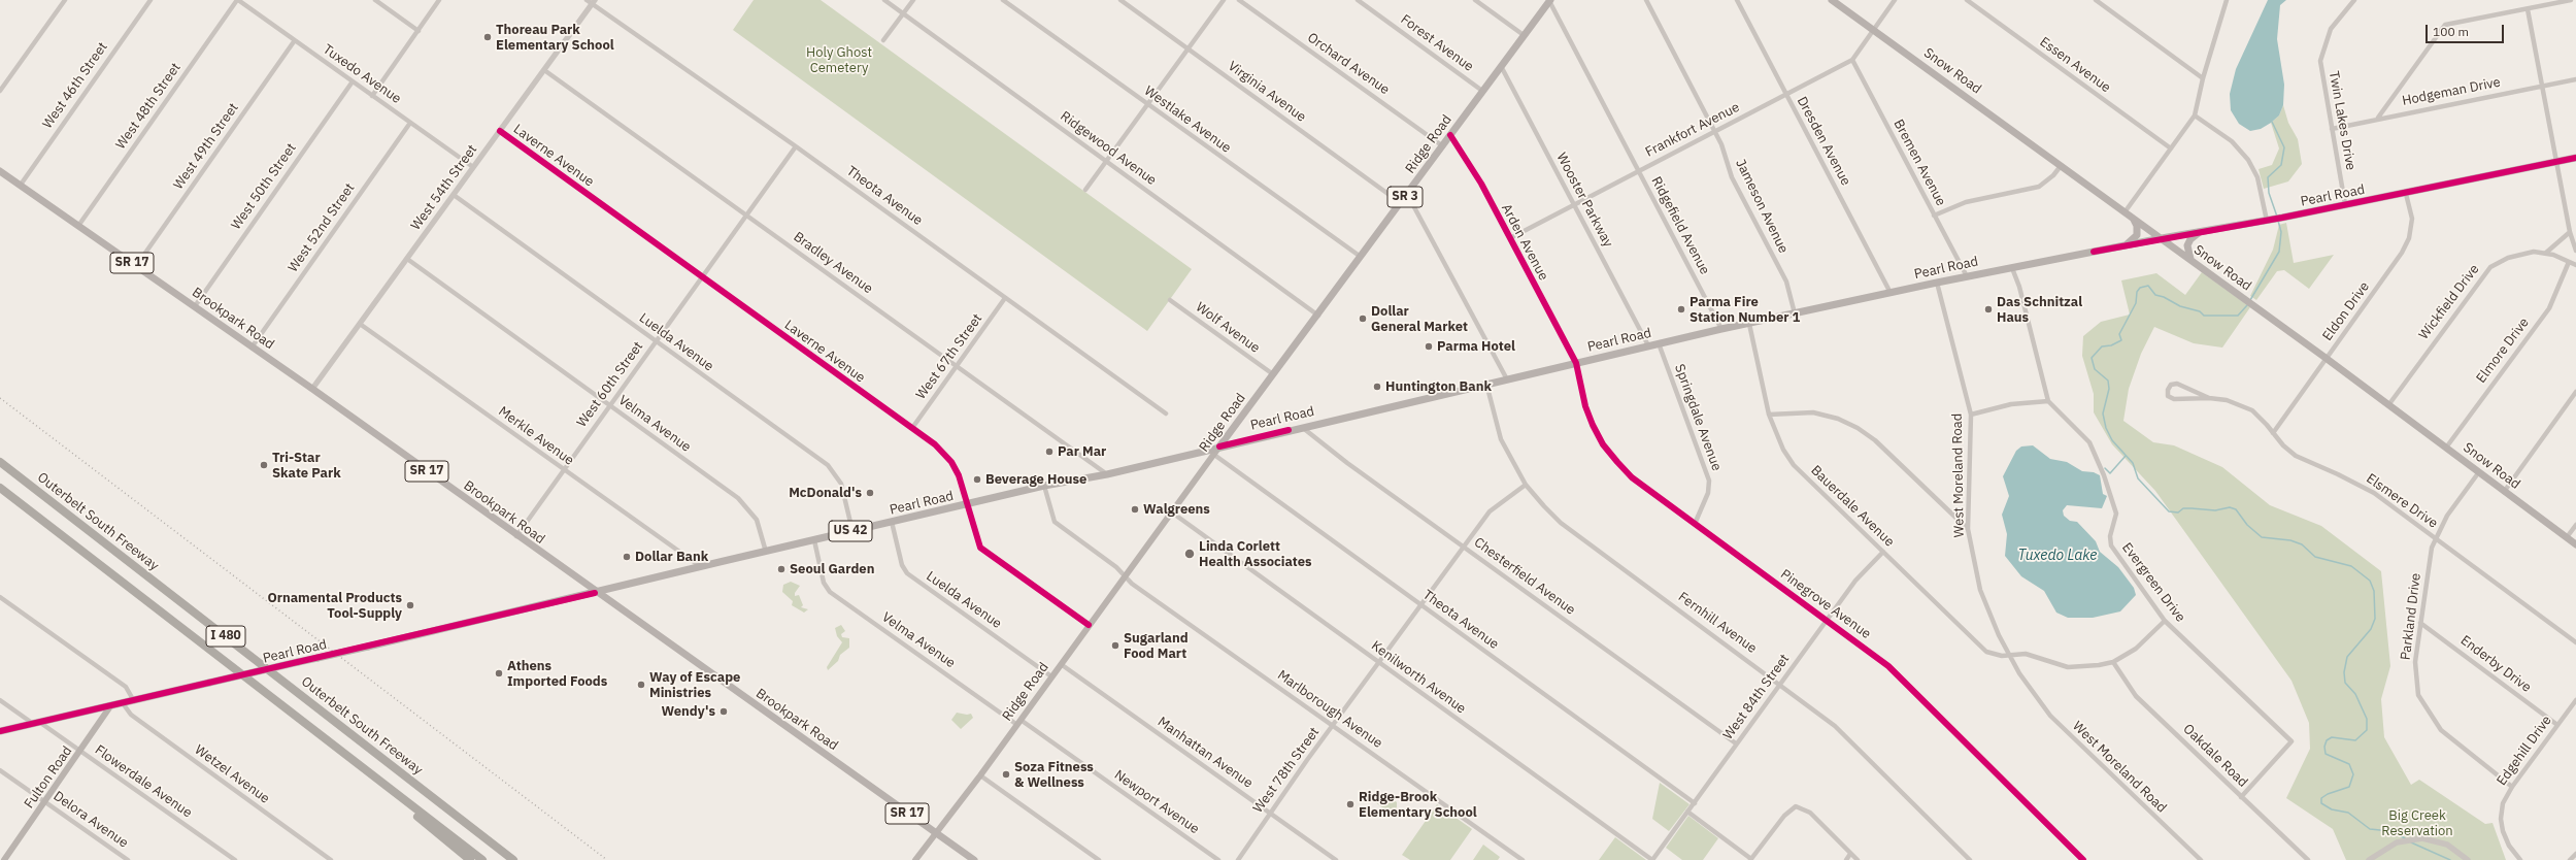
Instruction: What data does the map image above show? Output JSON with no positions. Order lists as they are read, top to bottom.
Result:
{
  "streets": {
    "highway": ["Outerbelt South Freeway", "I 480"],
    "main road": [
      "Snow Road",
      "Ridge Road",
      "Pearl Road",
      "SR 3",
      "SR 17",
      "Brookpark Road",
      "US 42",
      "Fulton Road"
    ],
    "street": [
      "Forest Avenue",
      "Orchard Avenue",
      "Essen Avenue",
      "Tuxedo Avenue",
      "West 46th Street",
      "Virginia Avenue",
      "Hodgeman Drive",
      "West 48th Street",
      "Westlake Avenue",
      "Twin Lakes Drive",
      "Frankfort Avenue",
      "Dresden Avenue",
      "West 49th Street",
      "Ridgewood Avenue",
      "Laverne Avenue",
      "Bremen Avenue",
      "West 50th Street",
      "West 54th Street",
      "Theota Avenue",
      "Wooster Parkway",
      "Jameson Avenue",
      "Ridgefield Avenue",
      "West 52nd Street",
      "Arden Avenue",
      "Bradley Avenue",
      "Wickfield Drive",
      "Eldon Drive",
      "Wolf Avenue",
      "Luelda Avenue",
      "Elmore Drive",
      "West 67th Street",
      "West 60th Street",
      "Springdale Avenue",
      "Velma Avenue",
      "Merkle Avenue",
      "West Moreland Road",
      "Elsmere Drive",
      "Bauerdale Avenue",
      "Chesterfield Avenue",
      "Evergreen Drive",
      "Pinegrove Avenue",
      "Parkland Drive",
      "Fernhill Avenue",
      "Enderby Drive",
      "Kenilworth Avenue",
      "West 84th Street",
      "Marlborough Avenue",
      "Edgehill Drive",
      "Manhattan Avenue",
      "Oakdale Road",
      "West 78th Street",
      "Wetzel Avenue",
      "Flowerdale Avenue",
      "Newport Avenue",
      "Delora Avenue"
    ]
  },
  "crossings": [
    ["Forest Avenue", "Ridge Road"],
    ["Orchard Avenue", "Ridge Road"],
    ["Snow Road", "Frankfort Avenue"],
    ["Snow Road", "Pearl Road"],
    ["Snow Road", "Wickfield Drive"],
    ["Snow Road", "Eldon Drive"],
    ["Snow Road", "Elmore Drive"],
    ["Snow Road", "Parkland Drive"],
    ["Tuxedo Avenue", "West 48th Street"],
    ["Tuxedo Avenue", "West 49th Street"],
    ["Tuxedo Avenue", "West 50th Street"],
    ["Tuxedo Avenue", "West 54th Street"],
    ["Tuxedo Avenue", "West 52nd Street"],
    ["West 46th Street", "Brookpark Road"],
    ["Virginia Avenue", "Ridge Road"],
    ["Hodgeman Drive", "Twin Lakes Drive"],
    ["West 48th Street", "Brookpark Road"],
    ["Westlake Avenue", "Ridge Road"],
    ["Twin Lakes Drive", "Pearl Road"],
    ["Frankfort Avenue", "Dresden Avenue"],
    ["Frankfort Avenue", "Bremen Avenue"],
    ["Frankfort Avenue", "Wooster Parkway"],
    ["Frankfort Avenue", "Jameson Avenue"],
    ["Frankfort Avenue", "Ridgefield Avenue"],
    ["Frankfort Avenue", "Arden Avenue"],
    ["Dresden Avenue", "Pearl Road"],
    ["Ridge Road", "Ridgewood Avenue"],
    ["Ridge Road", "Laverne Avenue"],
    ["Ridge Road", "Theota Avenue"],
    ["Ridge Road", "Pearl Road"],
    ["Ridge Road", "Wooster Parkway"],
    ["Ridge Road", "Ridgefield Avenue"],
    ["Ridge Road", "Arden Avenue"],
    ["Ridge Road", "Brookpark Road"],
    ["Ridge Road", "Wolf Avenue"],
    ["Ridge Road", "Luelda Avenue"],
    ["Ridge Road", "Velma Avenue"],
    ["Ridge Road", "Kenilworth Avenue"],
    ["Ridge Road", "Marlborough Avenue"],
    ["Ridge Road", "Manhattan Avenue"],
    ["Ridge Road", "Newport Avenue"],
    ["West 49th Street", "Brookpark Road"],
    ["Laverne Avenue", "West 54th Street"],
    ["Laverne Avenue", "Pearl Road"],
    ["Laverne Avenue", "West 67th Street"],
    ["Laverne Avenue", "West 60th Street"],
    ["Bremen Avenue", "Pearl Road"],
    ["West 50th Street", "Brookpark Road"],
    ["West 54th Street", "Theota Avenue"],
    ["West 54th Street", "Bradley Avenue"],
    ["West 54th Street", "Brookpark Road"],
    ["West 54th Street", "Luelda Avenue"],
    ["West 54th Street", "Velma Avenue"],
    ["West 54th Street", "Merkle Avenue"],
    ["Theota Avenue", "West 67th Street"],
    ["Theota Avenue", "West 60th Street"],
    ["Theota Avenue", "West 84th Street"],
    ["Theota Avenue", "West 78th Street"],
    ["Pearl Road", "Wooster Parkway"],
    ["Pearl Road", "Jameson Avenue"],
    ["Pearl Road", "Ridgefield Avenue"],
    ["Pearl Road", "Arden Avenue"],
    ["Pearl Road", "Bradley Avenue"],
    ["Pearl Road", "Eldon Drive"],
    ["Pearl Road", "Brookpark Road"],
    ["Pearl Road", "Luelda Avenue"],
    ["Pearl Road", "Springdale Avenue"],
    ["Pearl Road", "Velma Avenue"],
    ["Pearl Road", "Merkle Avenue"],
    ["Pearl Road", "West Moreland Road"],
    ["Pearl Road", "Bauerdale Avenue"],
    ["Pearl Road", "Chesterfield Avenue"],
    ["Pearl Road", "Pinegrove Avenue"],
    ["Pearl Road", "Fernhill Avenue"],
    ["Pearl Road", "Marlborough Avenue"],
    ["Pearl Road", "Wetzel Avenue"],
    ["Pearl Road", "Fulton Road"],
    ["Pearl Road", "Flowerdale Avenue"],
    ["West 52nd Street", "Brookpark Road"],
    ["Arden Avenue", "Pinegrove Avenue"],
    ["Bradley Avenue", "West 67th Street"],
    ["Bradley Avenue", "West 60th Street"],
    ["Wickfield Drive", "Elmore Drive"],
    ["Eldon Drive", "Elsmere Drive"],
    ["Brookpark Road", "West 60th Street"],
    ["Luelda Avenue", "West 60th Street"],
    ["West 60th Street", "Velma Avenue"],
    ["West 60th Street", "Merkle Avenue"],
    ["Springdale Avenue", "Pinegrove Avenue"],
    ["Velma Avenue", "Newport Avenue"],
    ["West Moreland Road", "Bauerdale Avenue"],
    ["Elsmere Drive", "Parkland Drive"],
    ["Bauerdale Avenue", "Evergreen Drive"],
    ["Bauerdale Avenue", "West 84th Street"],
    ["Bauerdale Avenue", "Oakdale Road"],
    ["Chesterfield Avenue", "West 84th Street"],
    ["Chesterfield Avenue", "West 78th Street"],
    ["Evergreen Drive", "Oakdale Road"],
    ["Pinegrove Avenue", "West 84th Street"],
    ["Parkland Drive", "Enderby Drive"],
    ["Parkland Drive", "Edgehill Drive"],
    ["Fernhill Avenue", "West 84th Street"],
    ["Fernhill Avenue", "West 78th Street"],
    ["Enderby Drive", "Edgehill Drive"],
    ["Kenilworth Avenue", "West 84th Street"],
    ["Kenilworth Avenue", "West 78th Street"],
    ["Marlborough Avenue", "West 78th Street"],
    ["Manhattan Avenue", "West 78th Street"],
    ["Fulton Road", "Flowerdale Avenue"],
    ["Fulton Road", "Delora Avenue"]
  ],
  "water": ["Tuxedo Lake"],
  "parks": ["Holy Ghost Cemetery", "Big Creek Reservation"],
  "places": [
    "Thoreau Park Elementary School",
    "Parma Fire Station Number 1",
    "Das Schnitzal Haus",
    "Dollar General Market",
    "Parma Hotel",
    "Huntington Bank",
    "Par Mar",
    "Tri-Star Skate Park",
    "Beverage House",
    "McDonald's",
    "Walgreens",
    "Linda Corlett Health Associates",
    "Dollar Bank",
    "Seoul Garden",
    "Ornamental Products Tool-Supply",
    "Sugarland Food Mart",
    "Athens Imported Foods",
    "Way of Escape Ministries",
    "Wendy's",
    "Soza Fitness & Wellness",
    "Ridge-Brook Elementary School"
  ],
  "scale_bar": "100 m"
}
